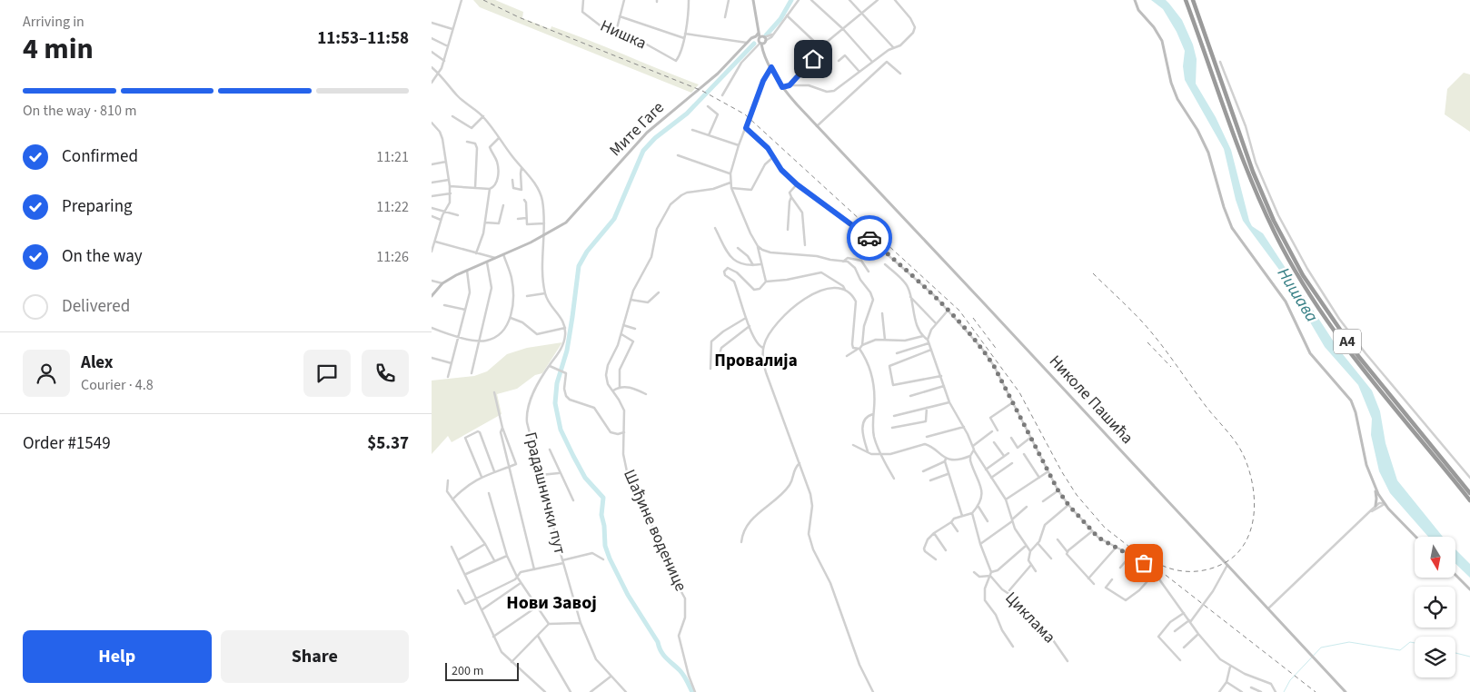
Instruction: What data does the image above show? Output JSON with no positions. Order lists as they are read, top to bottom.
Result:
{
  "streets": {
    "highway": ["A4"],
    "main road": ["Мите Гаге", "Николе Пашића"],
    "street": [
      "Нишка",
      "Градашнички пут",
      "Шађине воденице",
      "Циклама"
    ]
  },
  "districts": ["Провалија", "Нови Завој"],
  "water": ["Нишава"],
  "scale_bar": "200 m",
  "north": "bottom",
  "page": {
    "heading": ["4 min", "Arriving in", "11:53–11:58"],
    "panel": [
      "Alex",
      "Courier · 4.8",
      "Order #1549",
      "$5.37"
    ],
    "bar": "On the way · 810 m",
    "list": [
      ["Confirmed", "11:21"],
      ["Preparing", "11:22"],
      ["On the way", "11:26"],
      "Delivered"
    ],
    "buttons": ["Help", "Share"],
    "scale": "200 m"
  }
}
